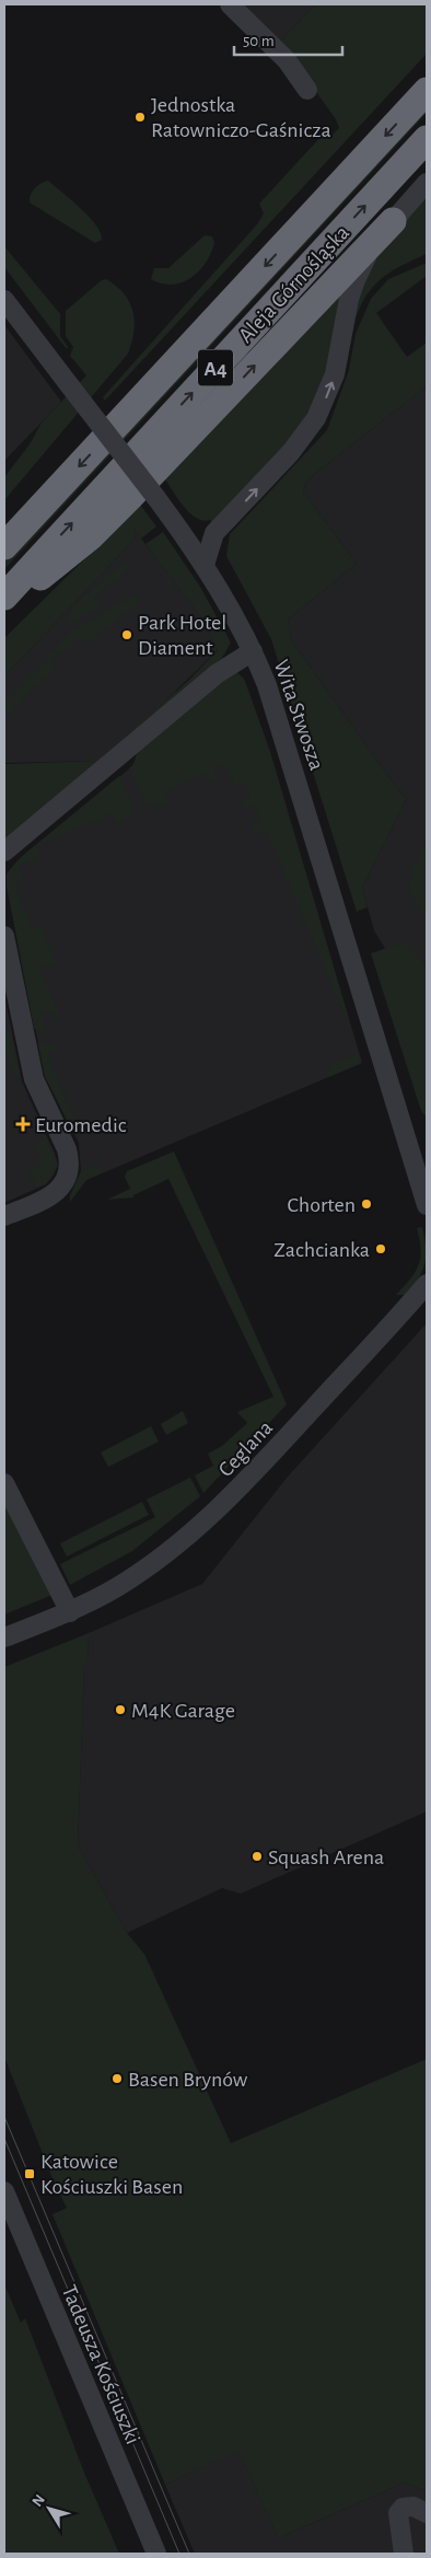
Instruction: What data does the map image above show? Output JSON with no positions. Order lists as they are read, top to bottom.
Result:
{
  "streets": {
    "highway": ["Aleja Górnośląska", "A4"],
    "street": ["Wita Stwosza", "Ceglana", "Tadeusza Kościuszki"]
  },
  "places": {
    "other": [
      "Jednostka Ratowniczo-Gaśnicza",
      "Park Hotel Diament",
      "Chorten",
      "Zachcianka",
      "M4K Garage",
      "Squash Arena",
      "Basen Brynów"
    ],
    "health": ["Euromedic"],
    "transit": ["Katowice Kościuszki Basen"]
  },
  "scale_bar": "50 m",
  "north": "top left"
}
